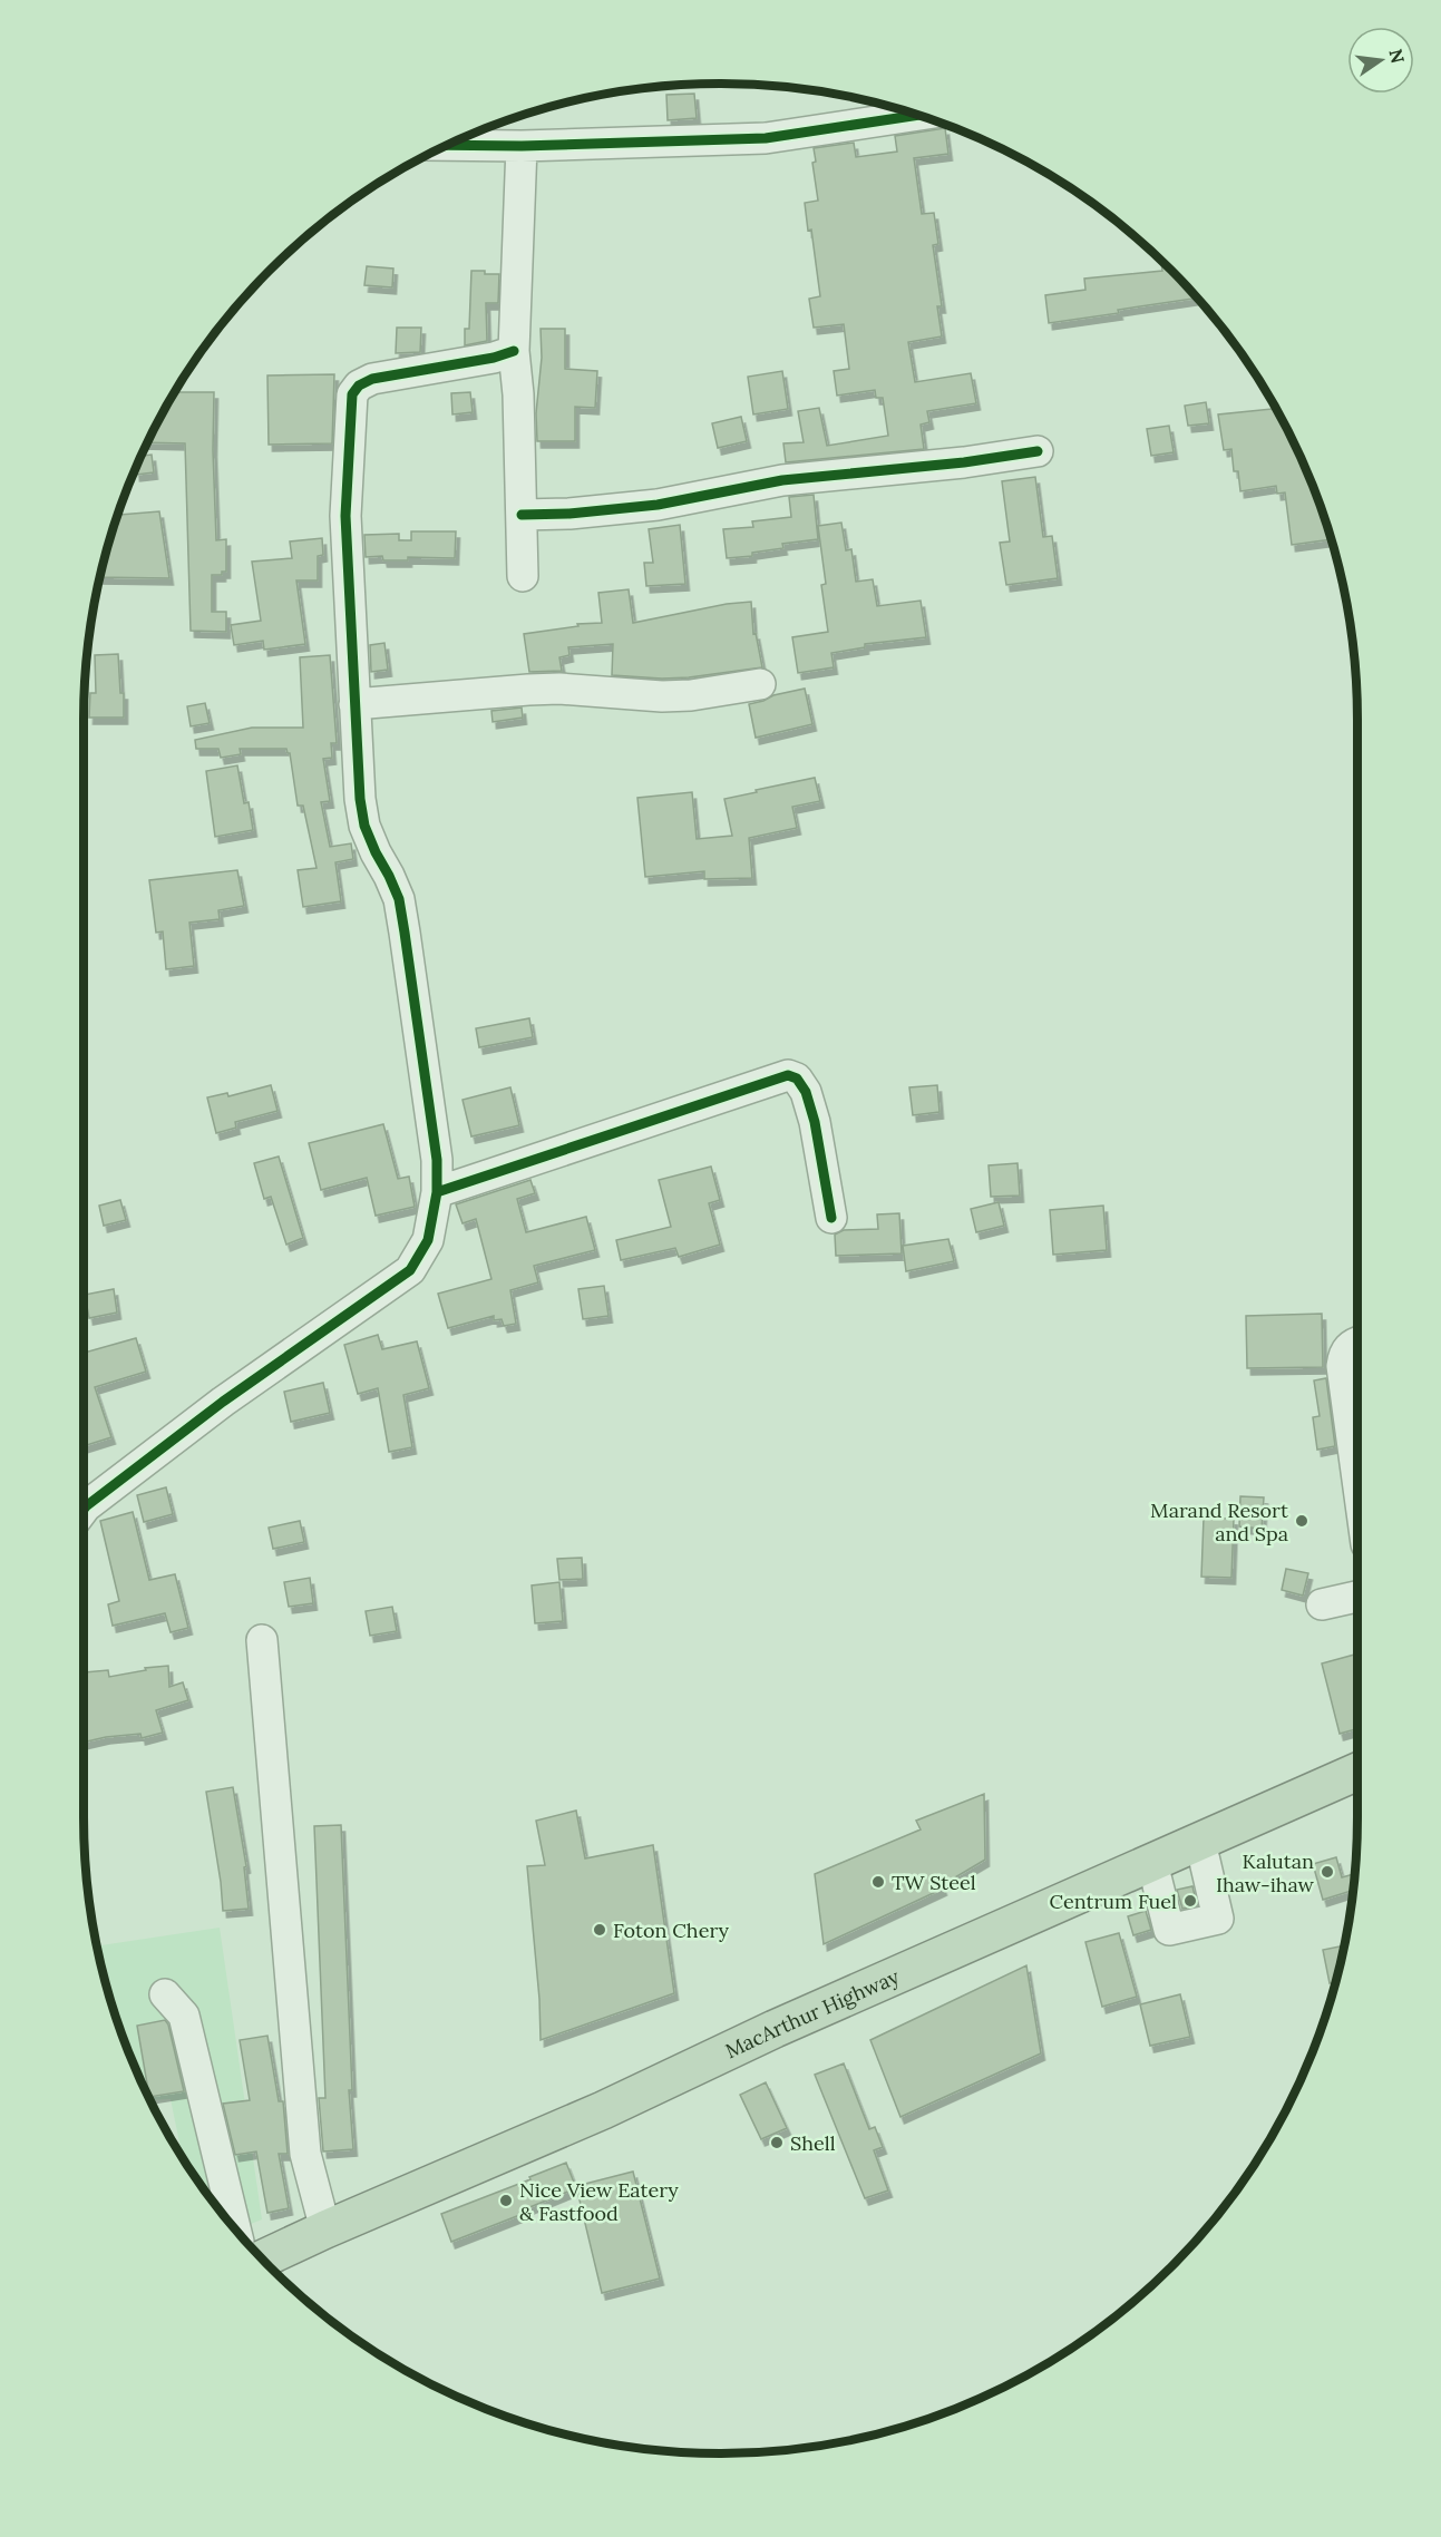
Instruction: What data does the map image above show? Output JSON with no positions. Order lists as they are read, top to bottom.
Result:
{
  "streets": {
    "highway": ["MacArthur Highway"]
  },
  "places": [
    "Marand Resort and Spa",
    "Kalutan Ihaw-ihaw",
    "TW Steel",
    "Centrum Fuel",
    "Foton Chery",
    "Shell",
    "Nice View Eatery & Fastfood"
  ],
  "north": "right"
}
